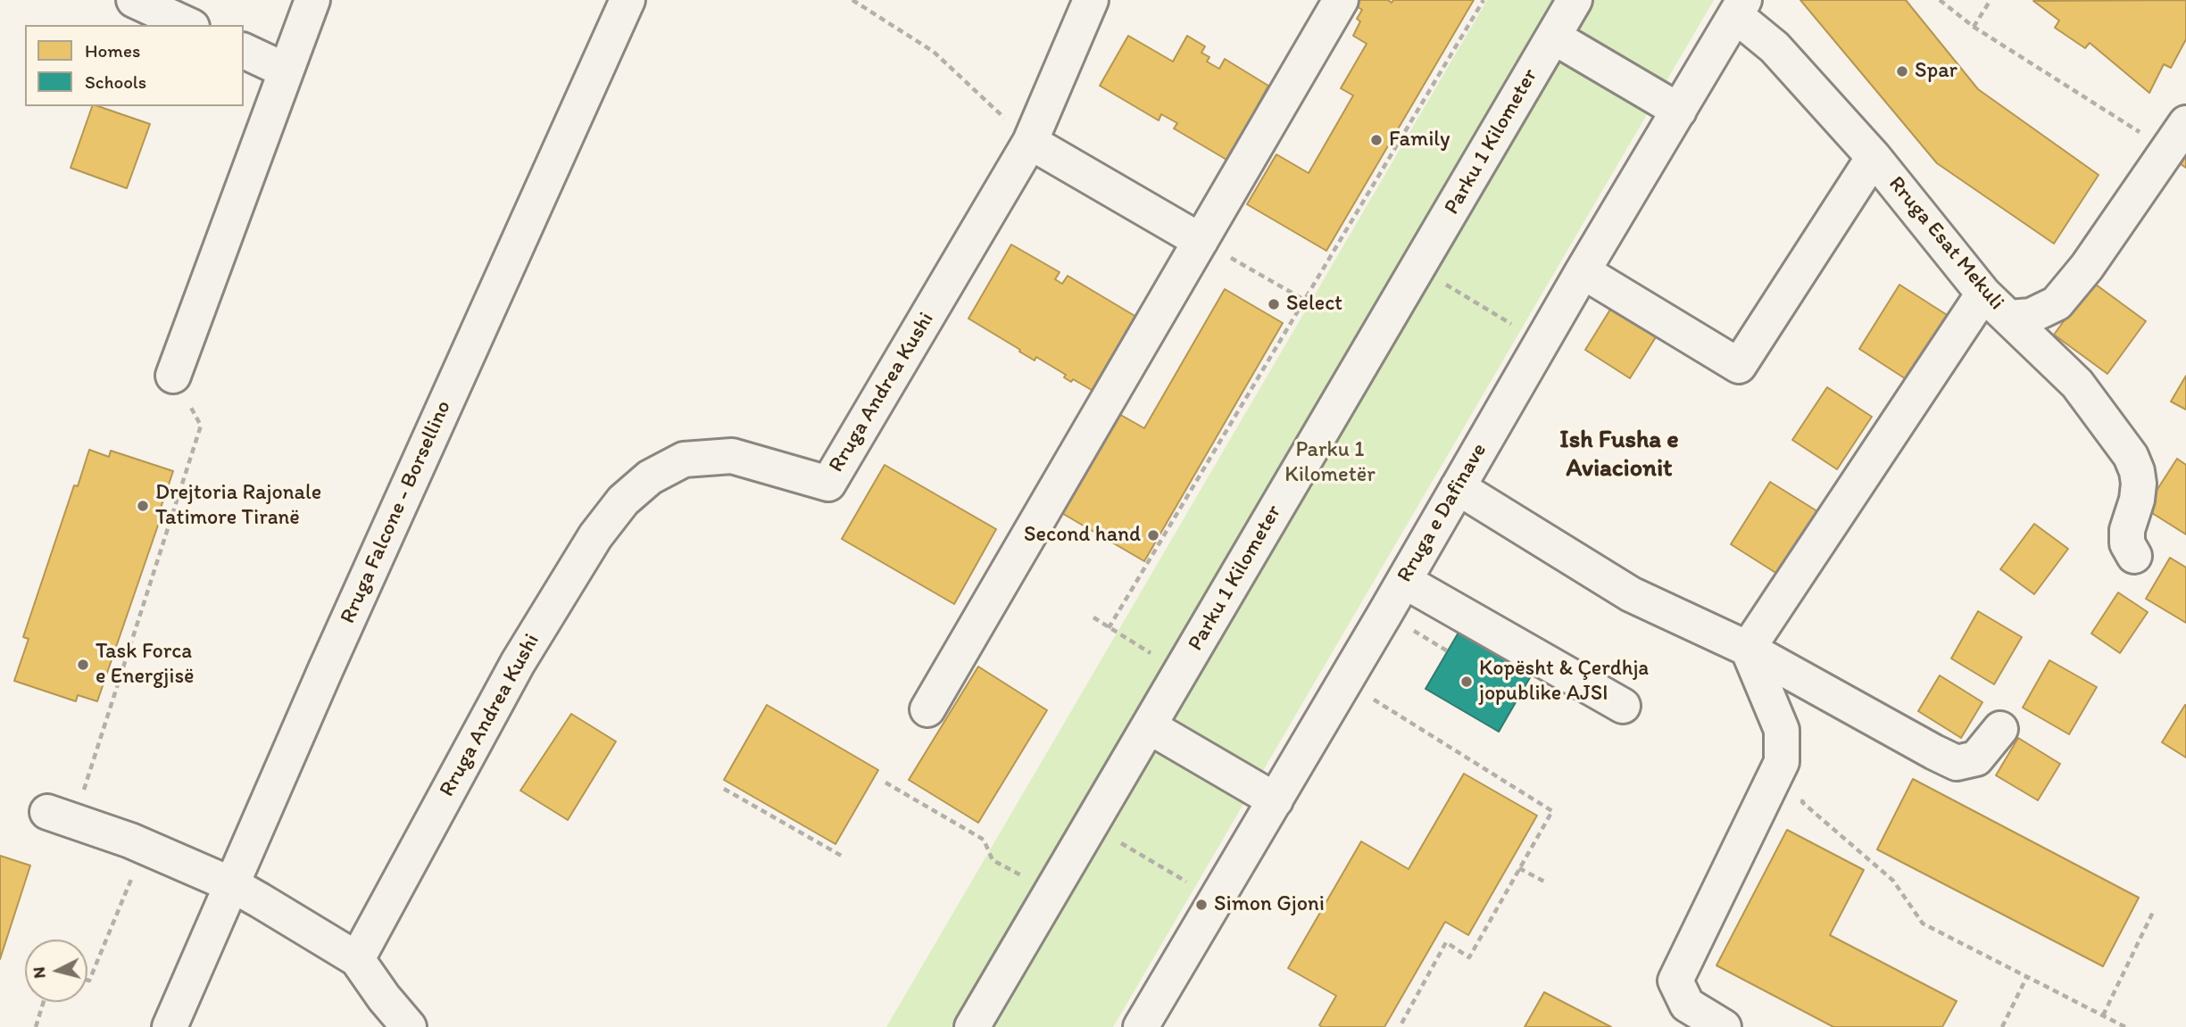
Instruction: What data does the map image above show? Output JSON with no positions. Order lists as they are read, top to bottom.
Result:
{
  "streets": {
    "street": [
      "Parku 1 Kilometer",
      "Rruga Esat Mekuli",
      "Rruga Andrea Kushi",
      "Rruga Falcone - Borsellino",
      "Rruga e Dafinave"
    ]
  },
  "crossings": [
    ["Rruga Esat Mekuli", "Rruga e Dafinave"]
  ],
  "districts": ["Ish Fusha e Aviacionit"],
  "parks": ["Parku 1 Kilometër"],
  "places": [
    "Spar",
    "Family",
    "Select",
    "Drejtoria Rajonale Tatimore Tiranë",
    "Second hand",
    "Task Forca e Energjisë",
    "Kopësht & Çerdhja jopublike AJSI",
    "Simon Gjoni"
  ],
  "legend": ["Homes", "Schools"],
  "north": "left"
}
